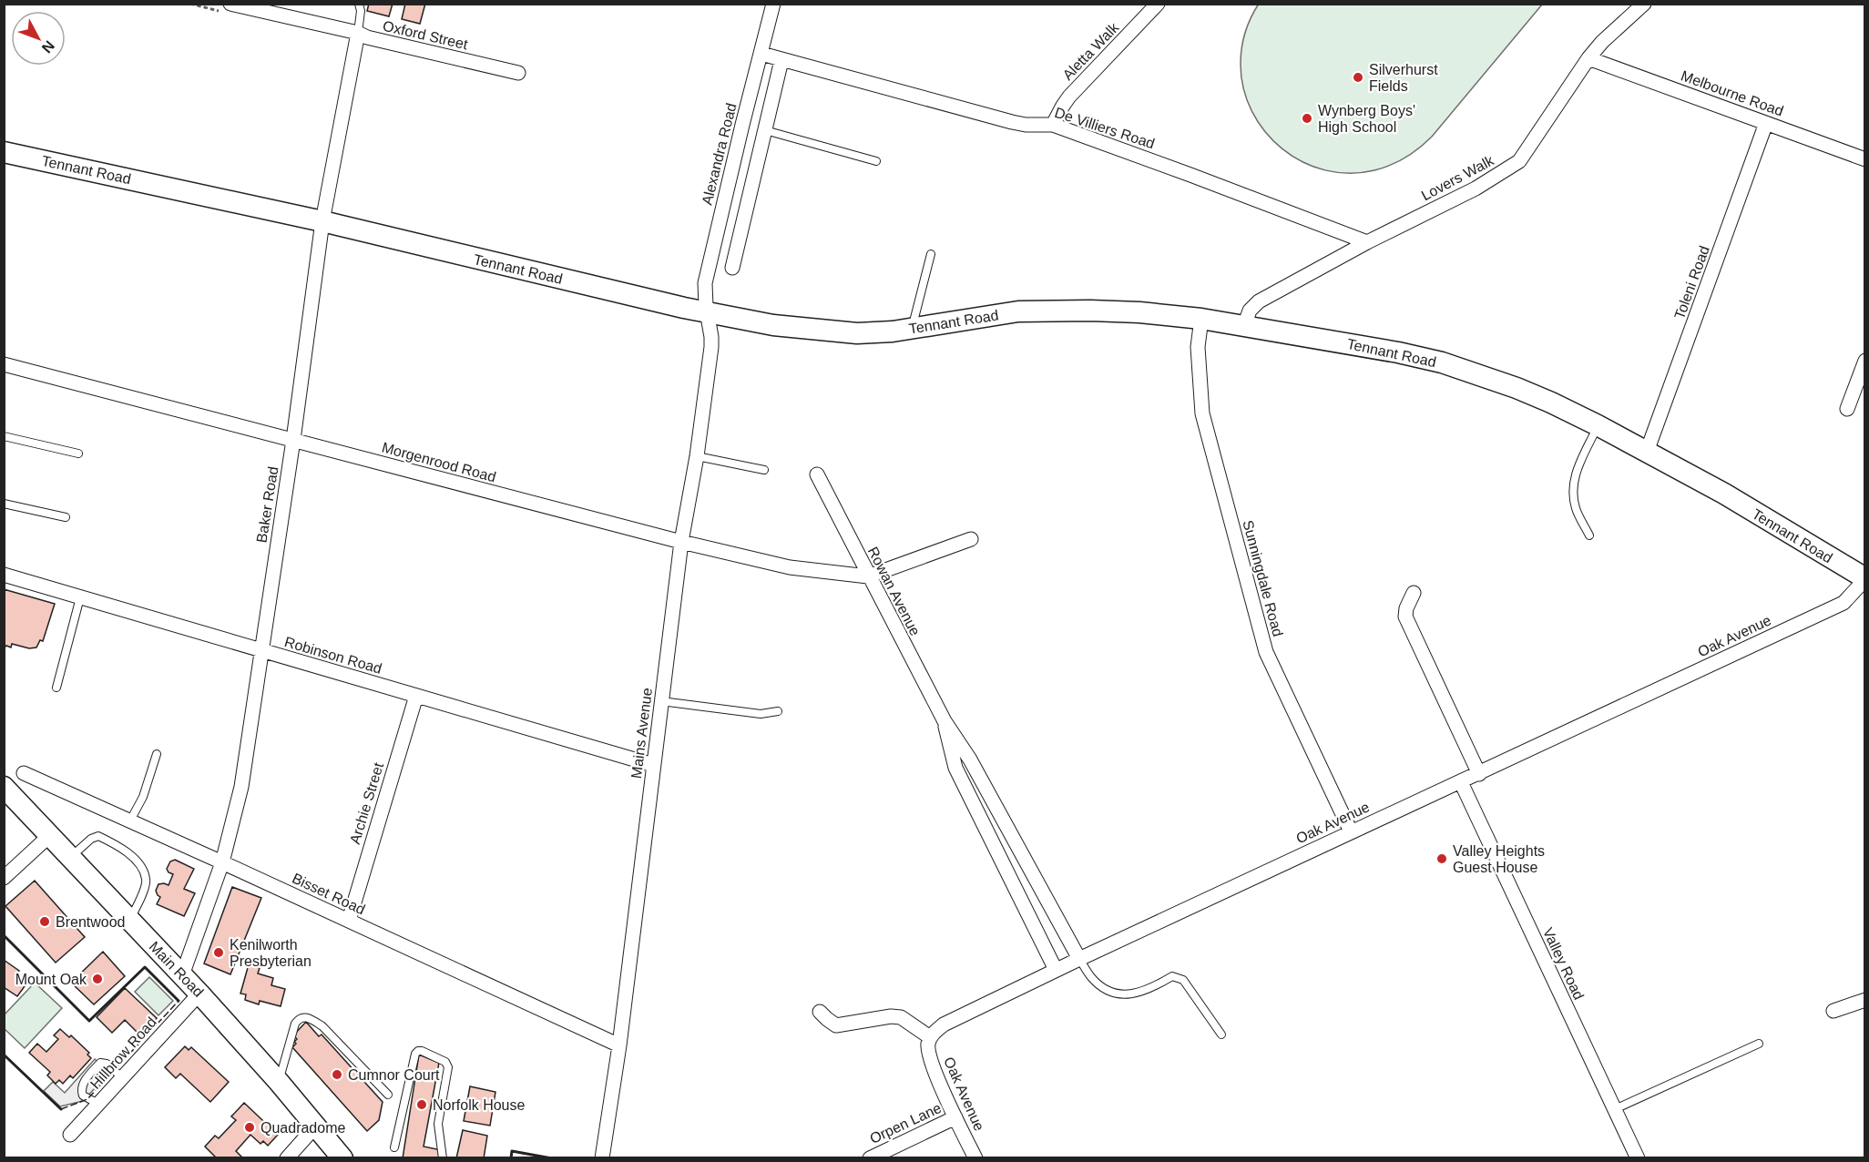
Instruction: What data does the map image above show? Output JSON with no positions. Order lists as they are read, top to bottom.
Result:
{
  "streets": {
    "main road": ["Tennant Road", "Main Road"],
    "street": [
      "Oxford Street",
      "Aletta Walk",
      "Melbourne Road",
      "De Villiers Road",
      "Alexandra Road",
      "Lovers Walk",
      "Toleni Road",
      "Morgenrood Road",
      "Baker Road",
      "Sunningdale Road",
      "Rowan Avenue",
      "Oak Avenue",
      "Robinson Road",
      "Mains Avenue",
      "Archie Street",
      "Bisset Road",
      "Valley Road",
      "Hillbrow Road",
      "Orpen Lane"
    ]
  },
  "crossings": [
    ["Oxford Street", "Baker Road"],
    ["Aletta Walk", "De Villiers Road"],
    ["Melbourne Road", "Lovers Walk"],
    ["Melbourne Road", "Toleni Road"],
    ["De Villiers Road", "Alexandra Road"],
    ["De Villiers Road", "Lovers Walk"],
    ["Alexandra Road", "Tennant Road"],
    ["Alexandra Road", "Mains Avenue"],
    ["Tennant Road", "Lovers Walk"],
    ["Tennant Road", "Toleni Road"],
    ["Tennant Road", "Baker Road"],
    ["Tennant Road", "Sunningdale Road"],
    ["Tennant Road", "Oak Avenue"],
    ["Tennant Road", "Mains Avenue"],
    ["Morgenrood Road", "Baker Road"],
    ["Morgenrood Road", "Rowan Avenue"],
    ["Morgenrood Road", "Mains Avenue"],
    ["Baker Road", "Robinson Road"],
    ["Baker Road", "Bisset Road"],
    ["Baker Road", "Main Road"],
    ["Sunningdale Road", "Oak Avenue"],
    ["Rowan Avenue", "Oak Avenue"],
    ["Oak Avenue", "Valley Road"],
    ["Oak Avenue", "Orpen Lane"],
    ["Robinson Road", "Mains Avenue"],
    ["Robinson Road", "Archie Street"],
    ["Mains Avenue", "Bisset Road"],
    ["Archie Street", "Bisset Road"],
    ["Main Road", "Hillbrow Road"]
  ],
  "places": [
    "Silverhurst Fields",
    "Wynberg Boys' High School",
    "Valley Heights Guest House",
    "Brentwood",
    "Kenilworth Presbyterian",
    "Mount Oak",
    "Cumnor Court",
    "Norfolk House",
    "Quadradome"
  ],
  "north": "bottom right"
}
